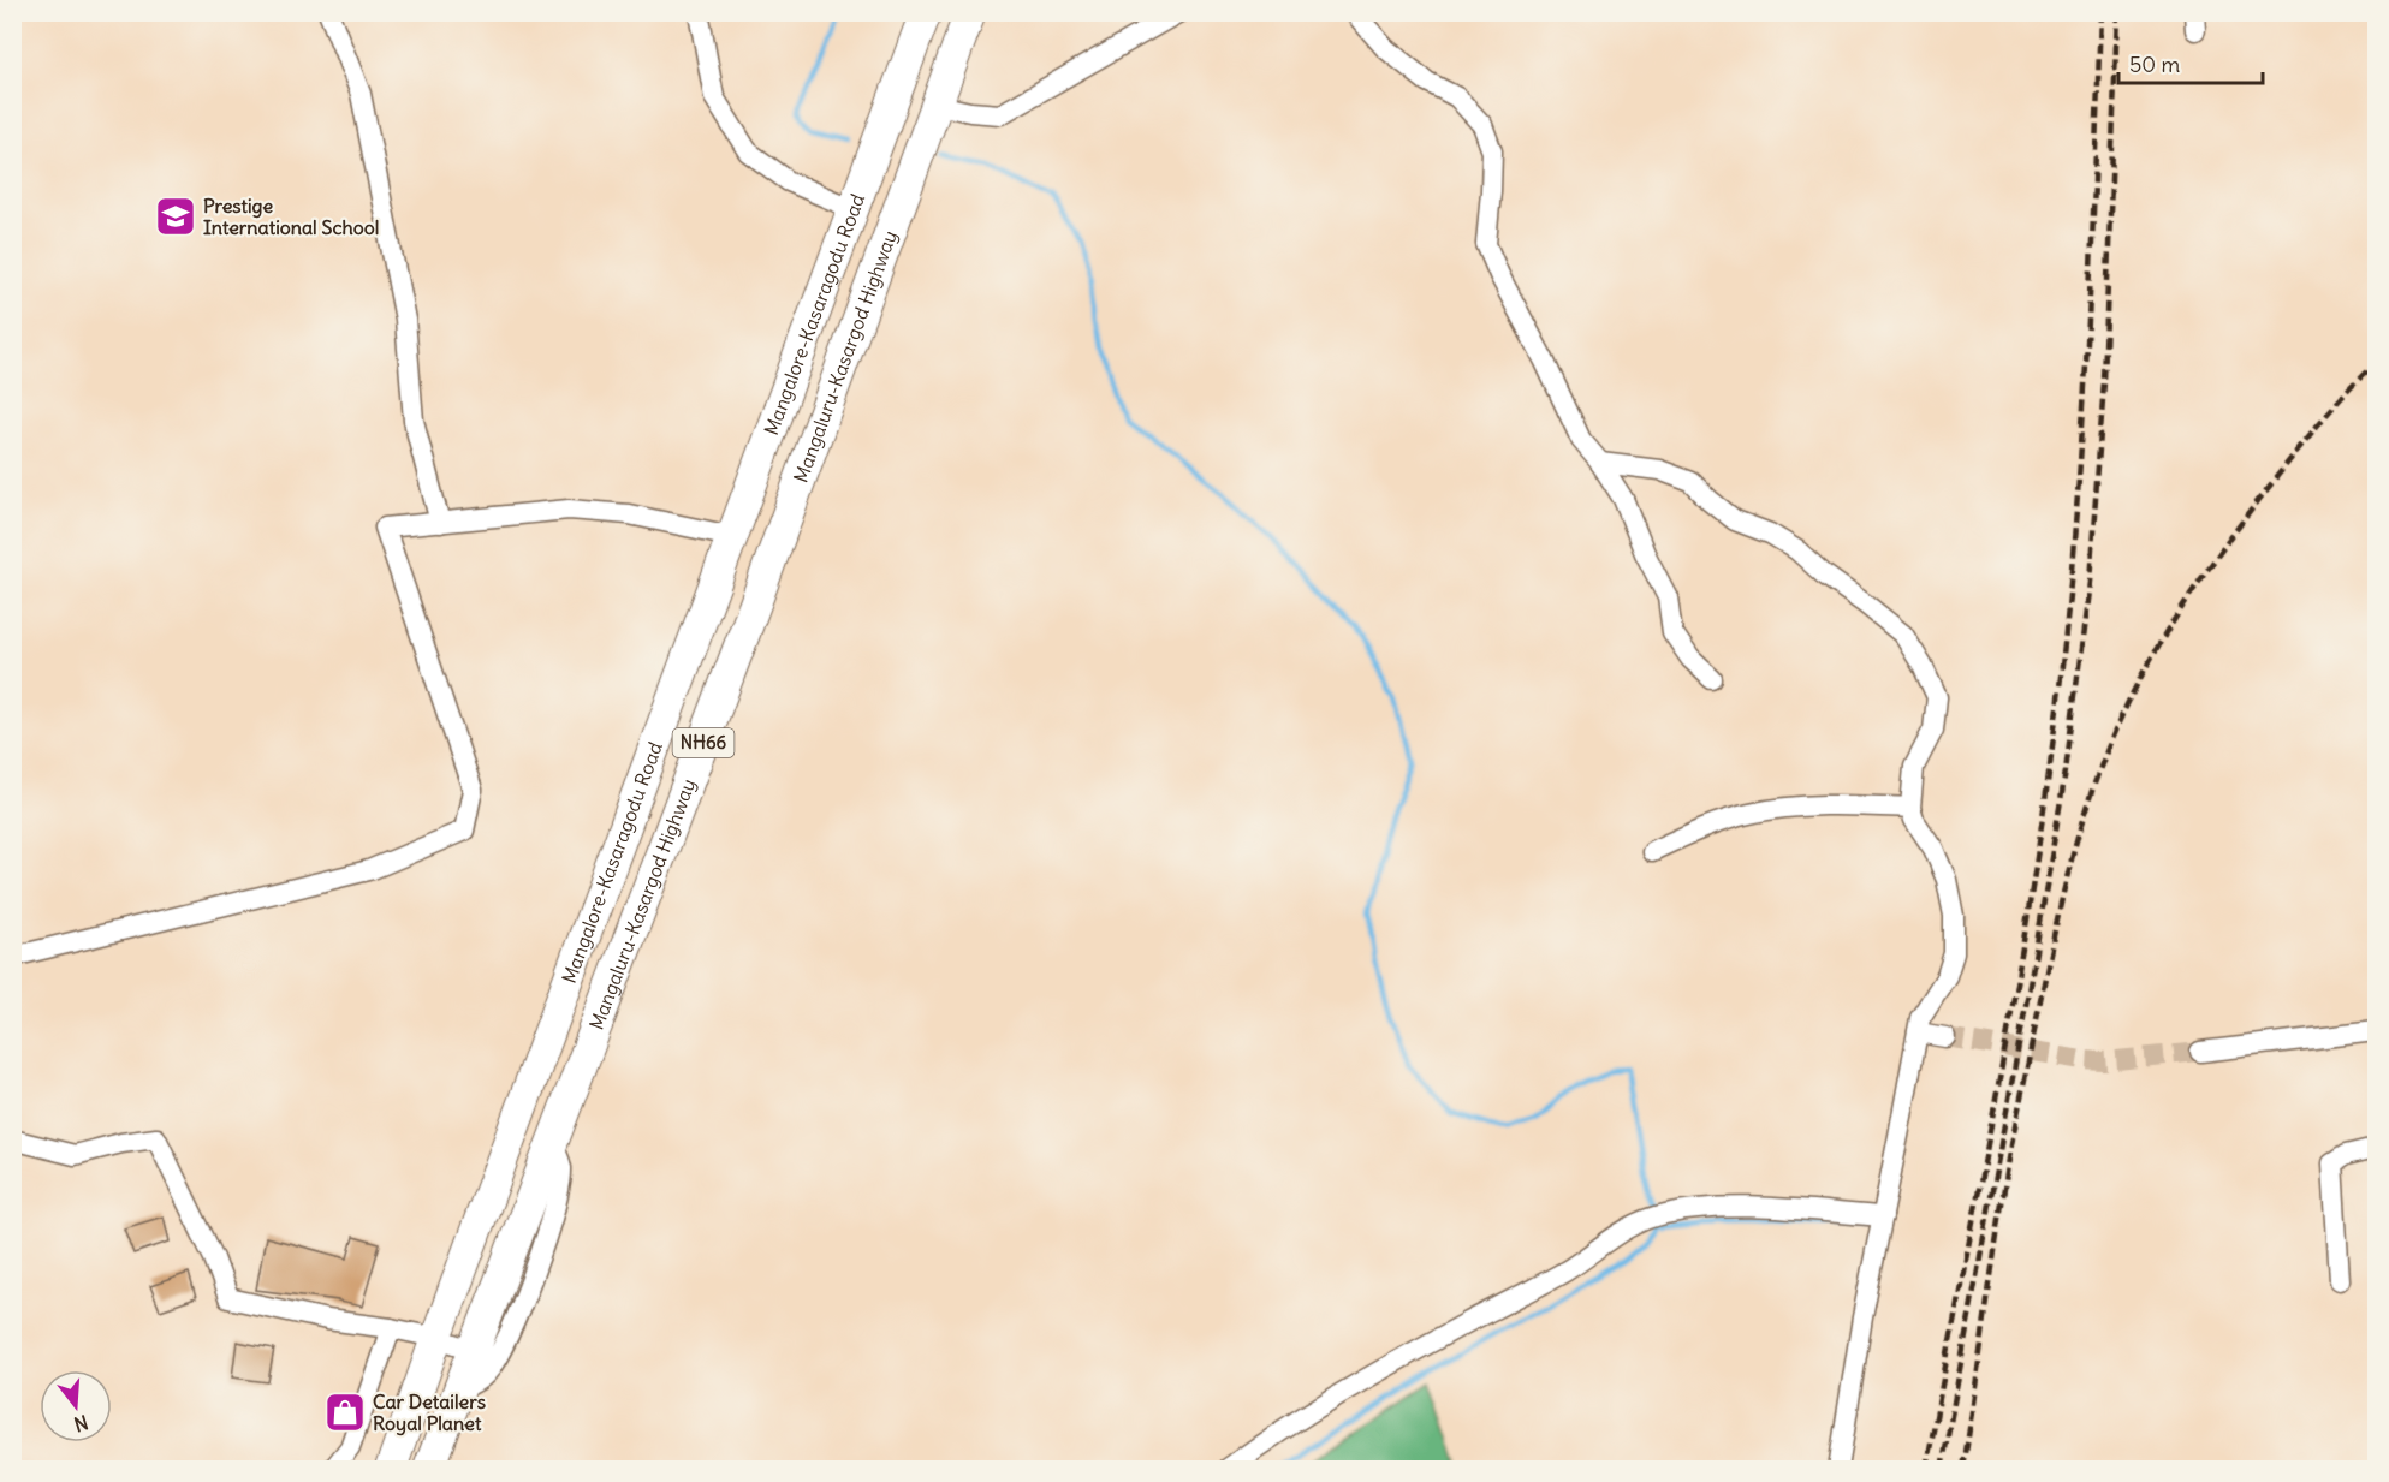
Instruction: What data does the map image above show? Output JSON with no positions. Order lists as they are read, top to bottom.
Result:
{
  "streets": {
    "highway": ["Mangalore-Kasaragodu Road", "Mangaluru-Kasargod Highway", "NH66"]
  },
  "places": {
    "school or university": ["Prestige International School"],
    "shop": ["Car Detailers Royal Planet"]
  },
  "scale_bar": "50 m",
  "north": "bottom"
}
